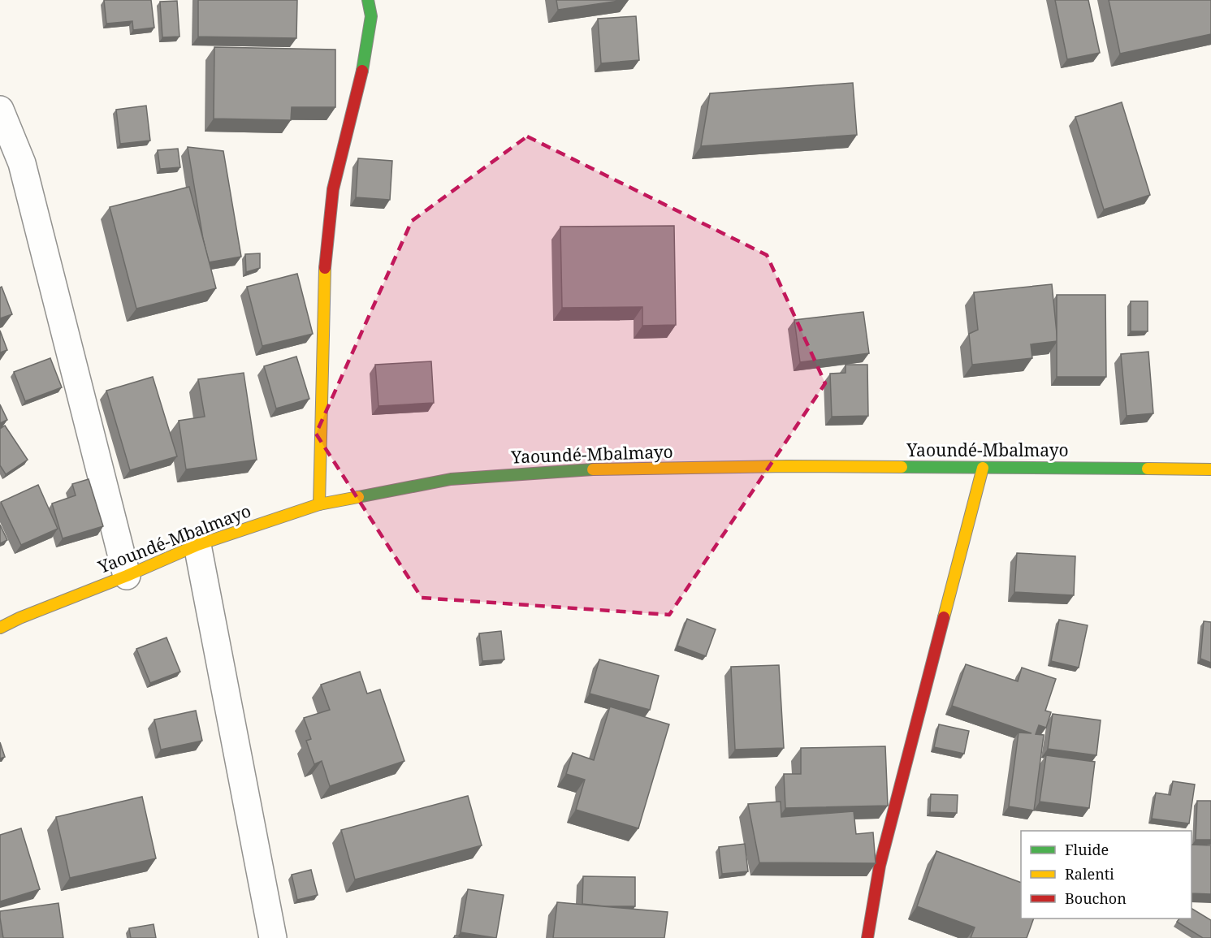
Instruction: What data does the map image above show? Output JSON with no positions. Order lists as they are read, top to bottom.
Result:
{
  "streets": {
    "main road": ["Yaoundé-Mbalmayo"]
  },
  "legend": ["Fluide", "Ralenti", "Bouchon"]
}
